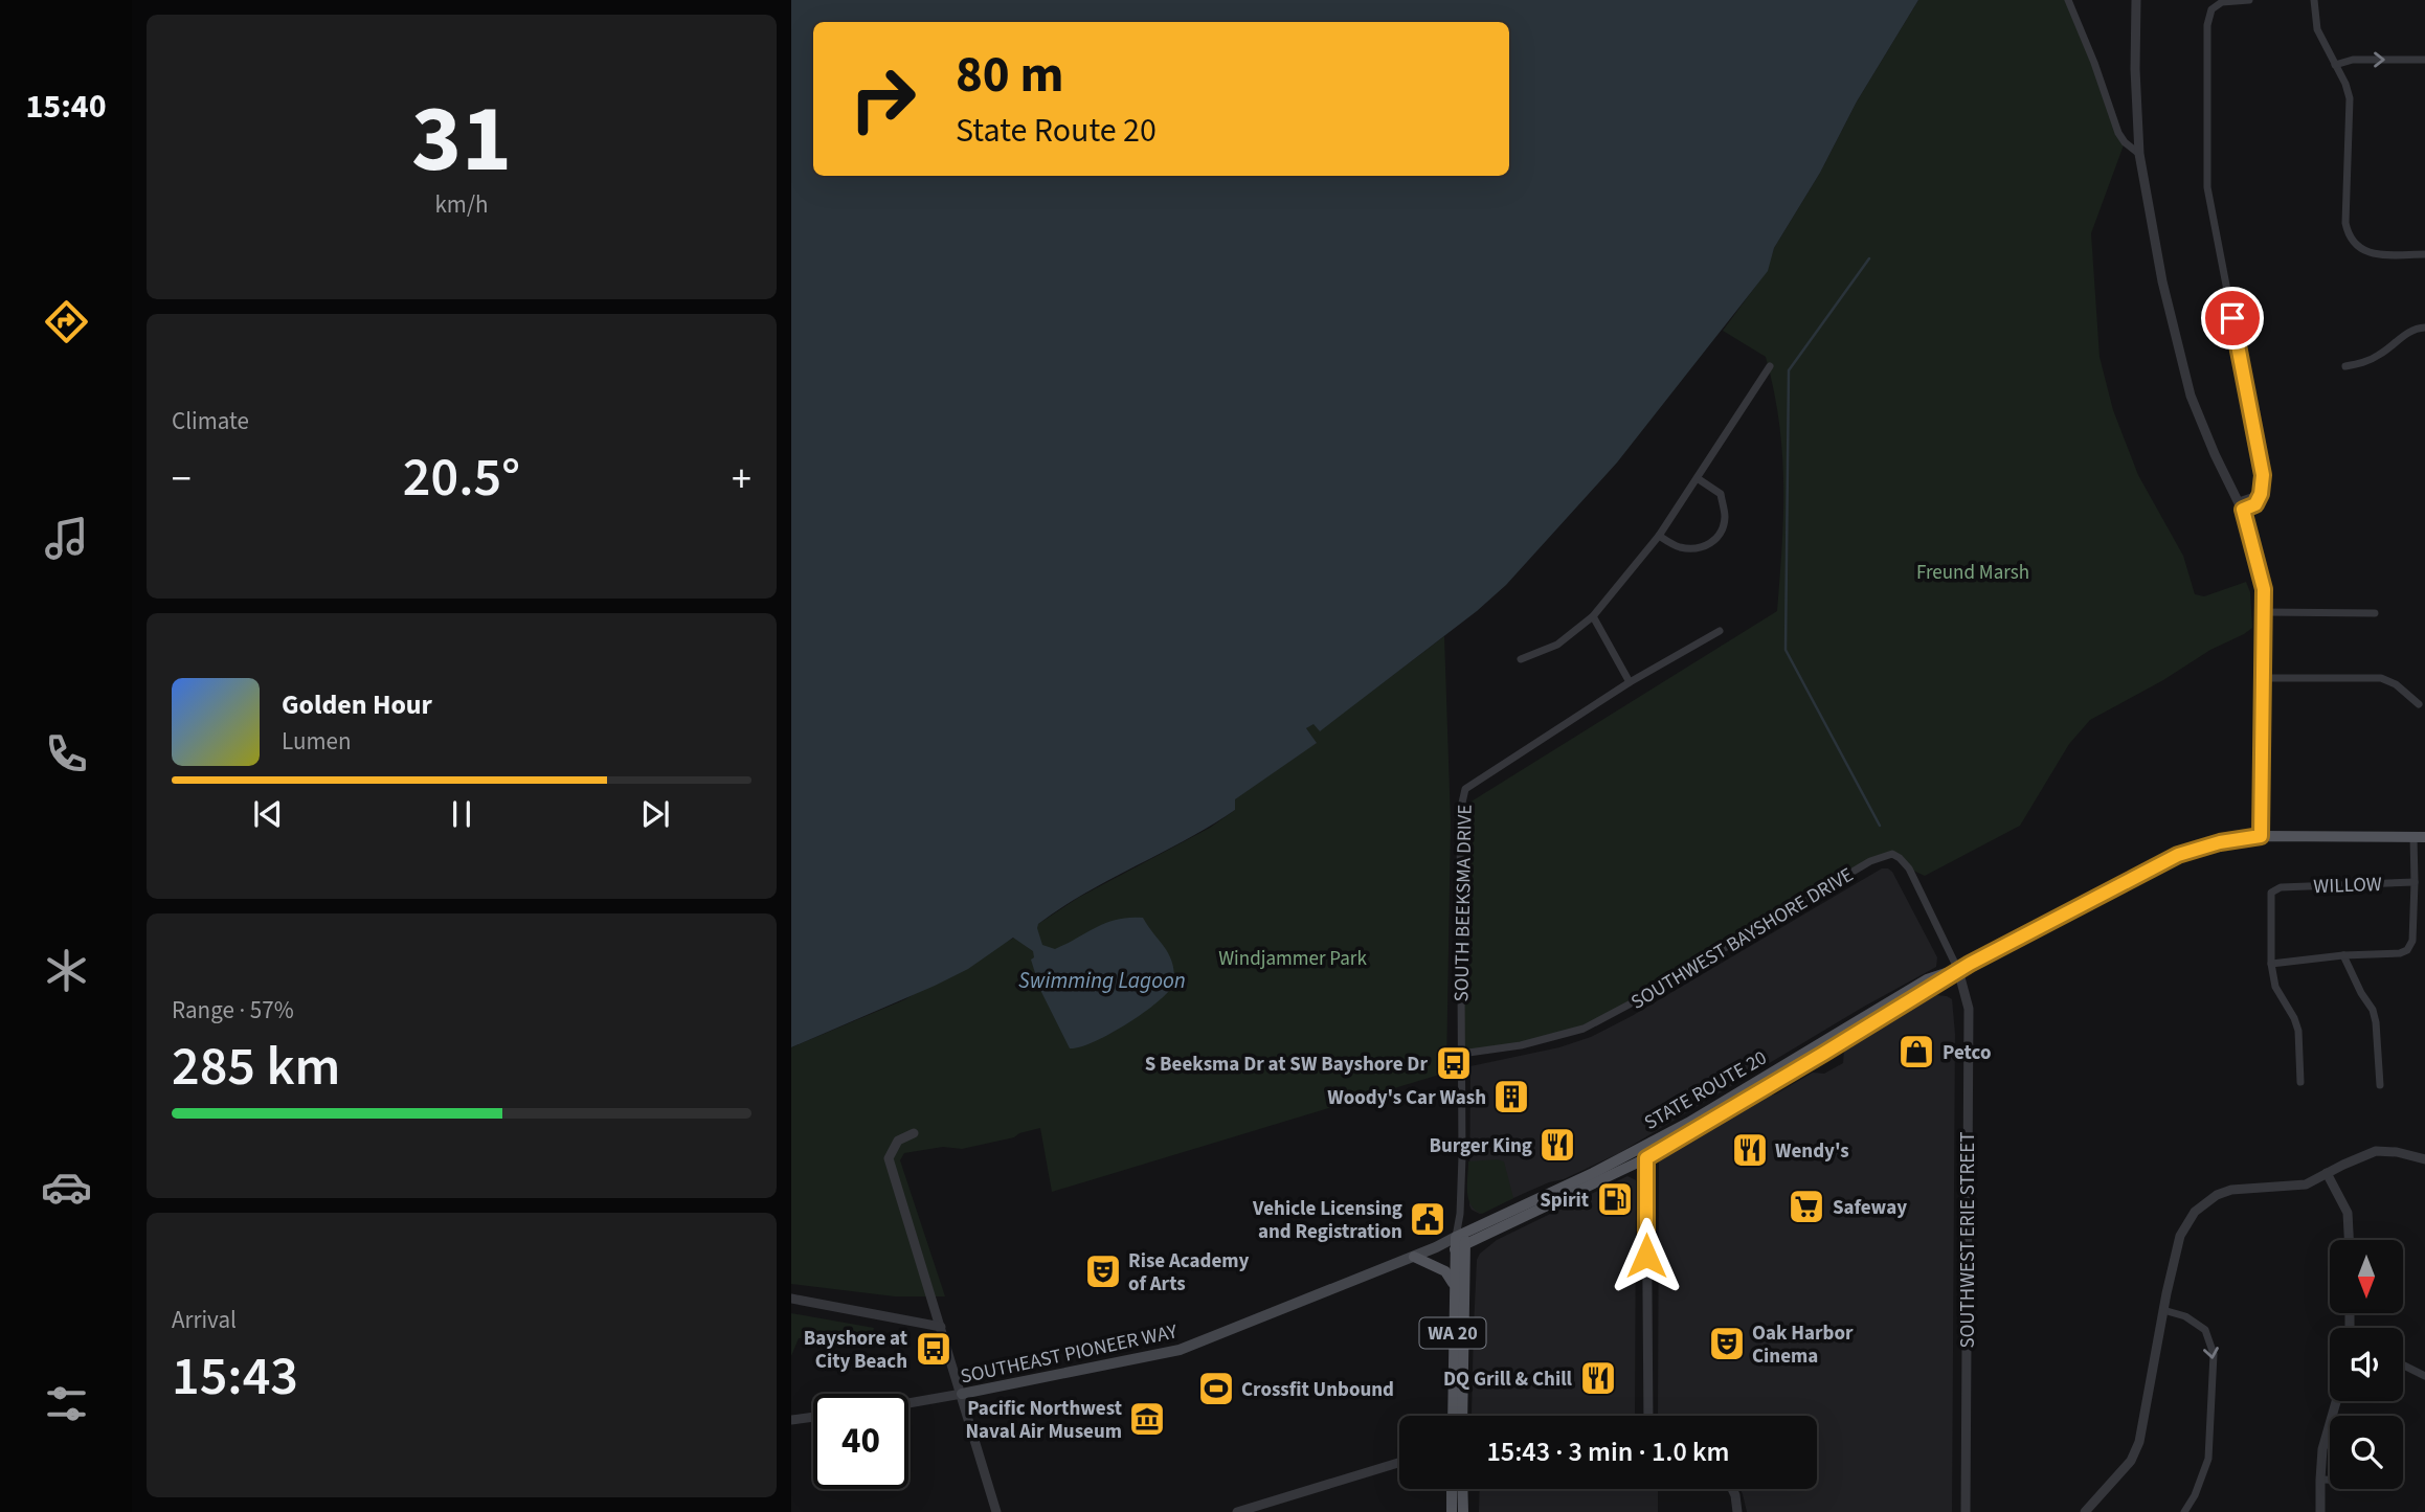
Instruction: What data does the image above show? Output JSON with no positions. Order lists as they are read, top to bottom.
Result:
{
  "streets": {
    "main road": ["STATE ROUTE 20", "WA 20", "SOUTHEAST PIONEER WAY"],
    "street": [
      "WILLOW",
      "SOUTH BEEKSMA DRIVE",
      "SOUTHWEST BAYSHORE DRIVE",
      "SOUTHWEST ERIE STREET"
    ]
  },
  "crossings": [
    ["SOUTH BEEKSMA DRIVE", "SOUTHWEST BAYSHORE DRIVE"],
    ["SOUTH BEEKSMA DRIVE", "STATE ROUTE 20"],
    ["SOUTH BEEKSMA DRIVE", "WA 20"],
    ["SOUTH BEEKSMA DRIVE", "SOUTHEAST PIONEER WAY"],
    ["SOUTHWEST BAYSHORE DRIVE", "STATE ROUTE 20"],
    ["SOUTHWEST BAYSHORE DRIVE", "SOUTHWEST ERIE STREET"],
    ["STATE ROUTE 20", "SOUTHWEST ERIE STREET"],
    ["STATE ROUTE 20", "WA 20"],
    ["STATE ROUTE 20", "SOUTHEAST PIONEER WAY"],
    ["WA 20", "SOUTHEAST PIONEER WAY"]
  ],
  "water": ["Swimming Lagoon"],
  "parks": ["Freund Marsh", "Windjammer Park"],
  "places": {
    "shop": ["Petco"],
    "bus stop": ["S Beeksma Dr at SW Bayshore Dr", "Bayshore at City Beach"],
    "building": ["Woody's Car Wash"],
    "restaurant": ["Burger King", "Wendy's", "DQ Grill & Chill"],
    "fuel station": ["Spirit"],
    "supermarket": ["Safeway"],
    "public building": ["Vehicle Licensing and Registration"],
    "theatre": ["Rise Academy of Arts", "Oak Harbor Cinema"],
    "sports": ["Crossfit Unbound"],
    "museum": ["Pacific Northwest Naval Air Museum"]
  },
  "north": "bottom",
  "page": {
    "tabs": "15:40",
    "tile": [
      ["31", "km/h"],
      "Climate",
      ["Range · 57%", "285 km"],
      ["Arrival", "15:43"]
    ],
    "turn": ["80 m", "State Route 20"],
    "heat": ["−", "20.5°", "+"],
    "song": ["Golden Hour", "Lumen"],
    "limit": "40",
    "trip": "15:43 · 3 min · 1.0 km"
  }
}
